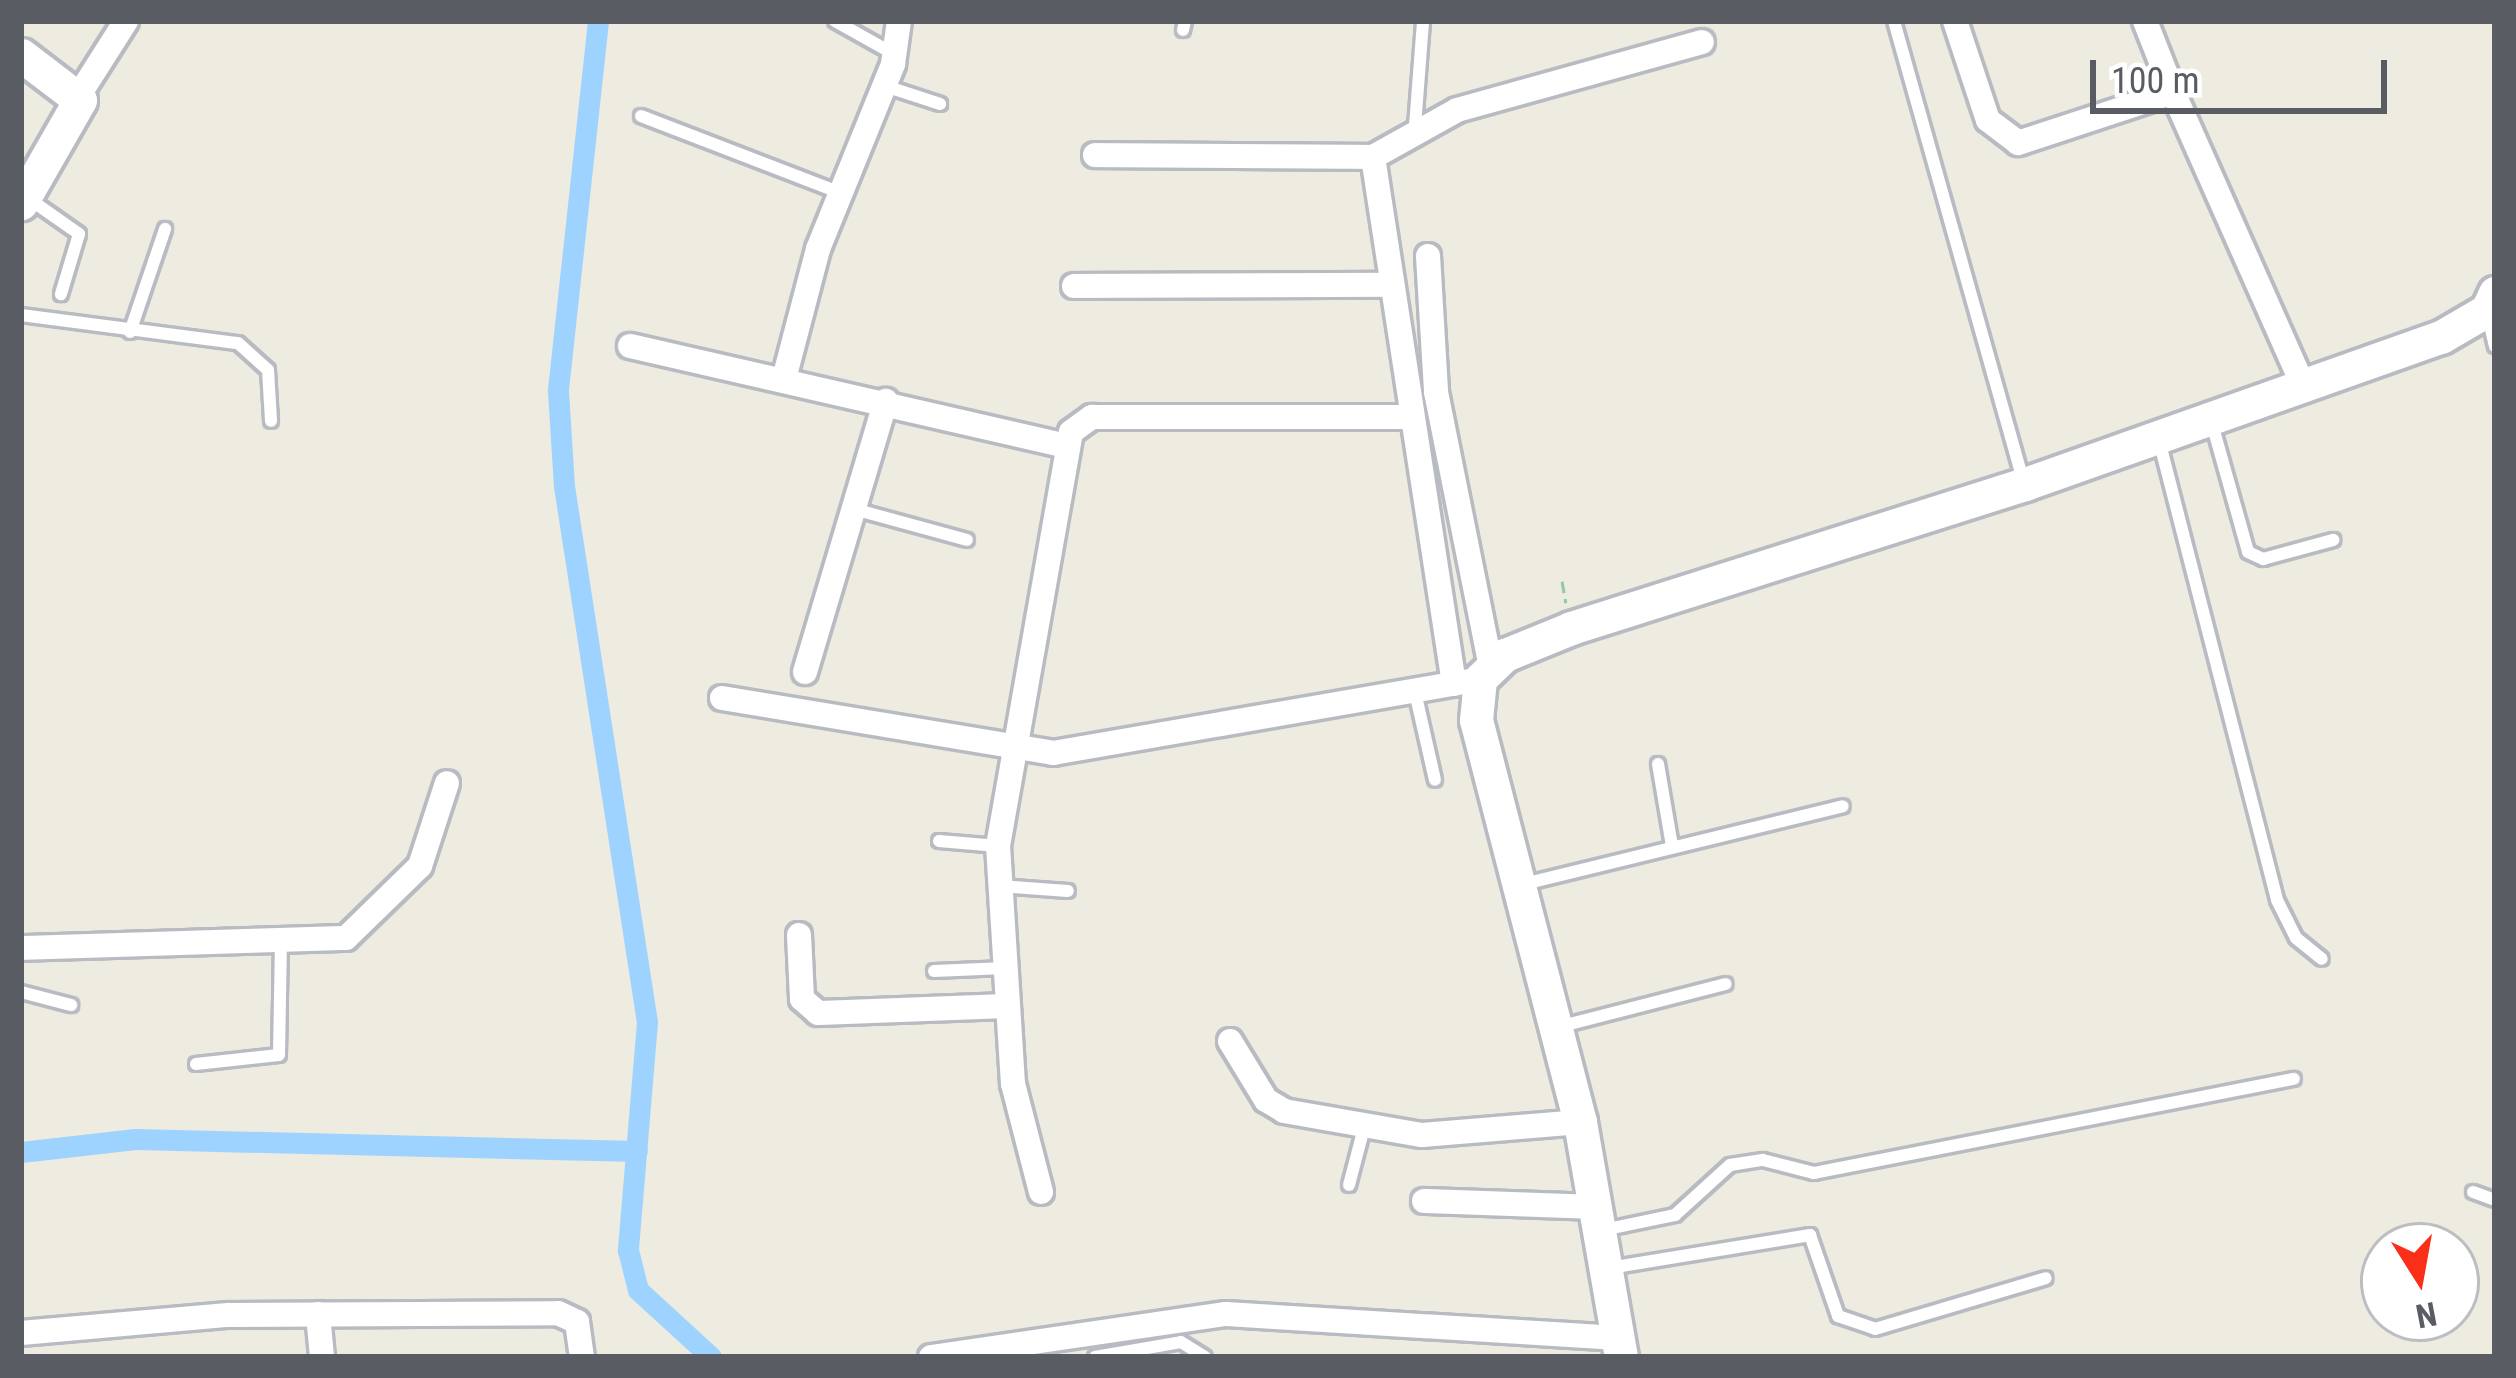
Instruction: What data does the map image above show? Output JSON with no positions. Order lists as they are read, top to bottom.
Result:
{
  "scale_bar": "100 m",
  "north": "bottom"
}
